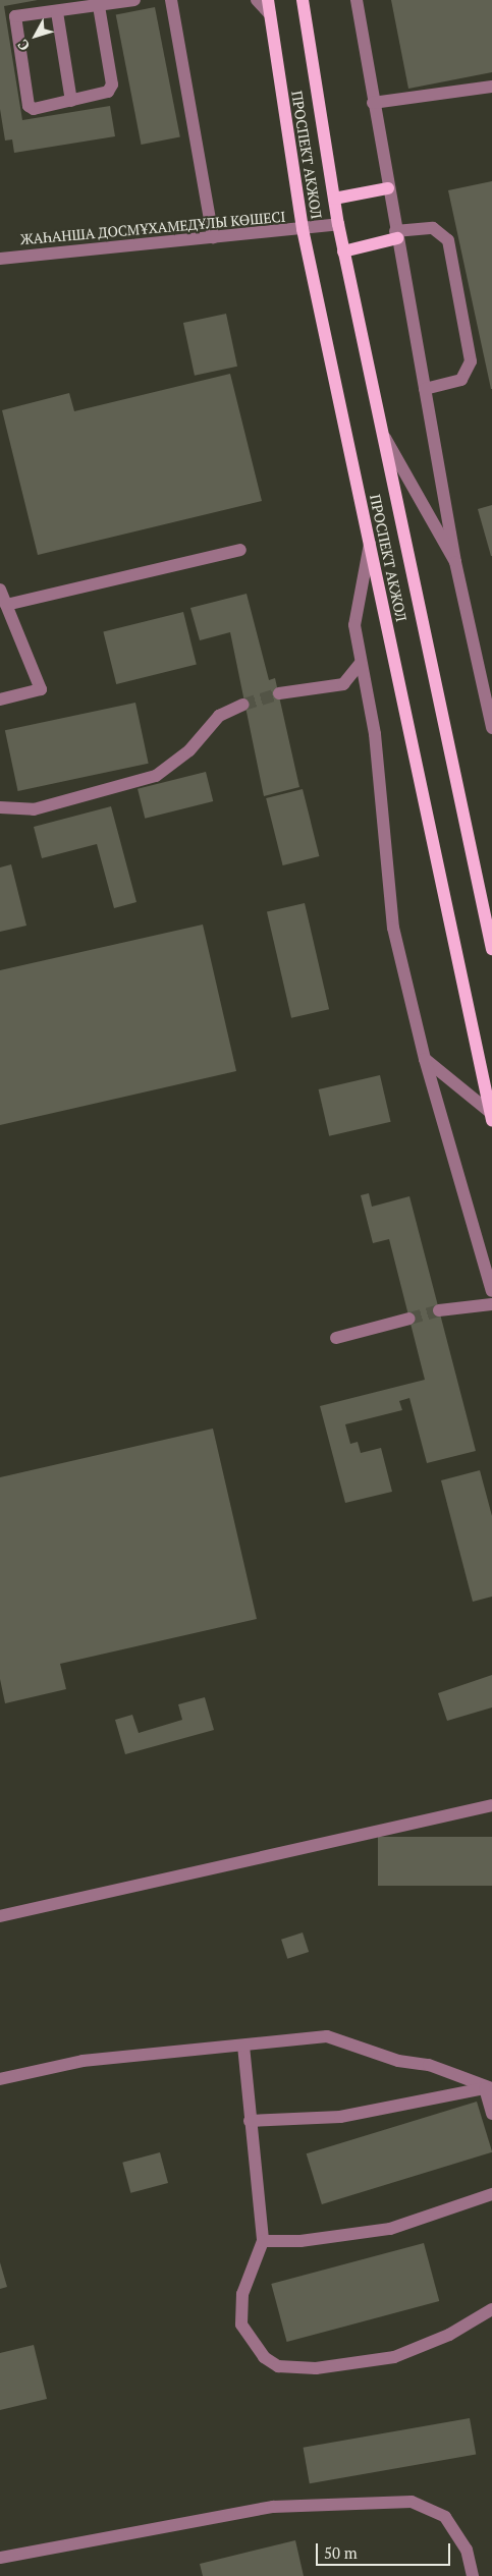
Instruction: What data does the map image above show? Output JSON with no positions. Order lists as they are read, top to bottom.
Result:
{
  "streets": {
    "main road": ["ПРОСПЕКТ АКЖОЛ"],
    "street": ["ЖАҺАНША ДОСМҰХАМЕДҰЛЫ КӨШЕСІ"]
  },
  "crossings": [
    ["ПРОСПЕКТ АКЖОЛ", "ЖАҺАНША ДОСМҰХАМЕДҰЛЫ КӨШЕСІ"]
  ],
  "scale_bar": "50 m",
  "north": "bottom left"
}
